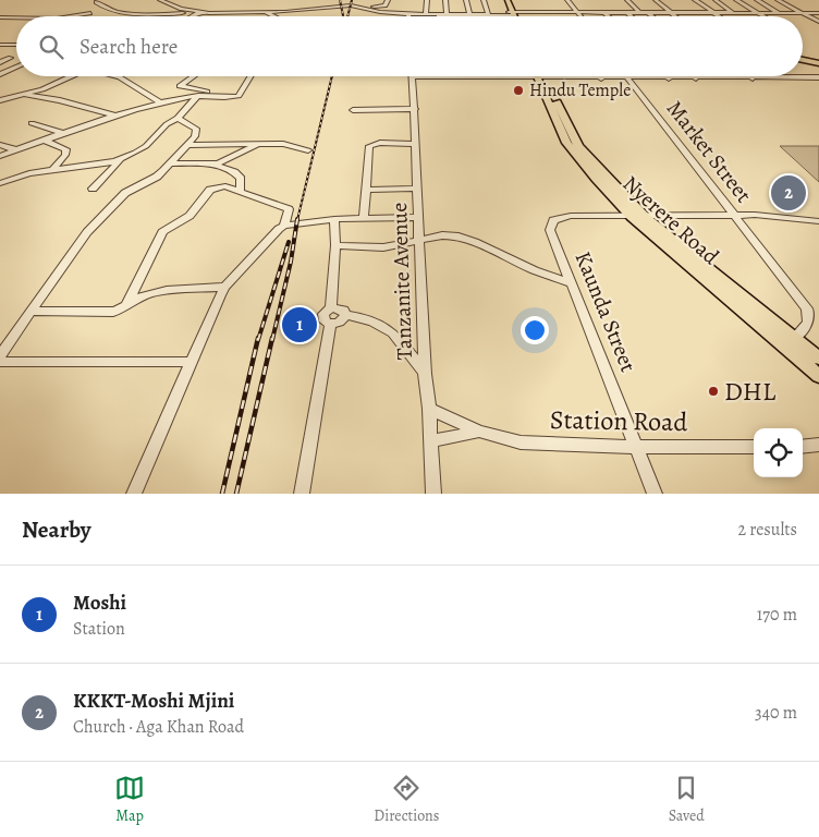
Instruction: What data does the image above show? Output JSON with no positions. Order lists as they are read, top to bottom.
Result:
{
  "streets": {
    "main road": ["Nyerere Road"],
    "street": [
      "Market Street",
      "Tanzanite Avenue",
      "Kaunda Street",
      "Station Road"
    ]
  },
  "crossings": [
    ["Market Street", "Nyerere Road"],
    ["Nyerere Road", "Kaunda Street"],
    ["Tanzanite Avenue", "Station Road"],
    ["Kaunda Street", "Station Road"]
  ],
  "places": ["Hindu Temple", "DHL"],
  "page": {
    "search": "Search here",
    "pins": ["2", "1"],
    "heading": ["Nearby", "2 results"],
    "list": [
      {
        "mark": "1",
        "name": "Moshi",
        "note": "Station",
        "value": "170 m"
      },
      {
        "mark": "2",
        "name": "KKKT-Moshi Mjini",
        "note": "Church · Aga Khan Road",
        "value": "340 m"
      }
    ],
    "nav": ["Map", "Directions", "Saved"]
  }
}
